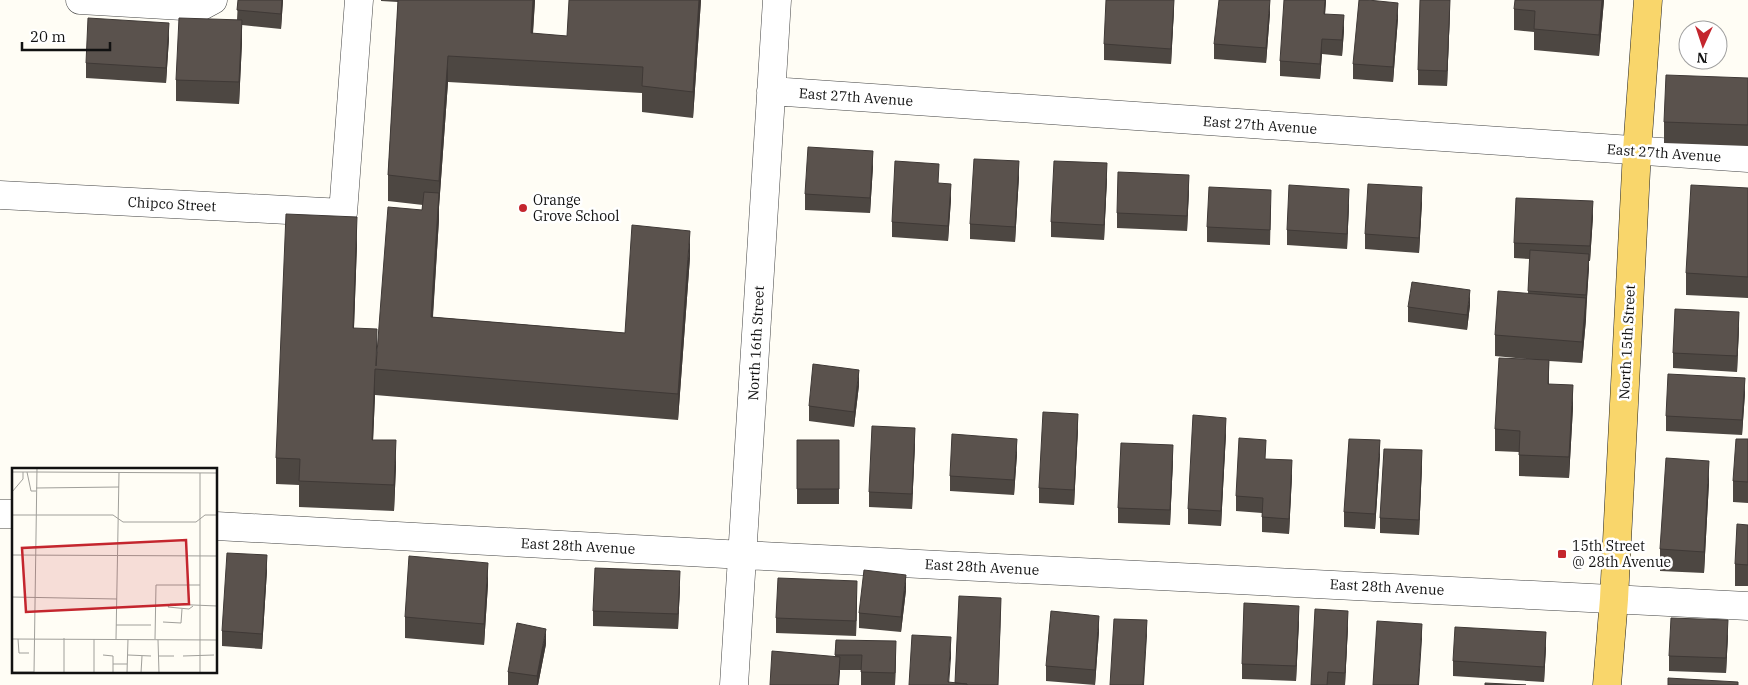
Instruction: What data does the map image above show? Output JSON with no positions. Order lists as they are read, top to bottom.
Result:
{
  "streets": {
    "main road": ["North 15th Street"],
    "street": [
      "East 27th Avenue",
      "Chipco Street",
      "North 16th Street",
      "East 28th Avenue"
    ]
  },
  "crossings": [
    ["East 27th Avenue", "North 15th Street"],
    ["East 27th Avenue", "North 16th Street"],
    ["North 15th Street", "East 28th Avenue"],
    ["North 16th Street", "East 28th Avenue"]
  ],
  "places": {
    "other": ["Orange Grove School"],
    "transit": ["15th Street @ 28th Avenue"]
  },
  "scale_bar": "20 m",
  "north": "bottom"
}
